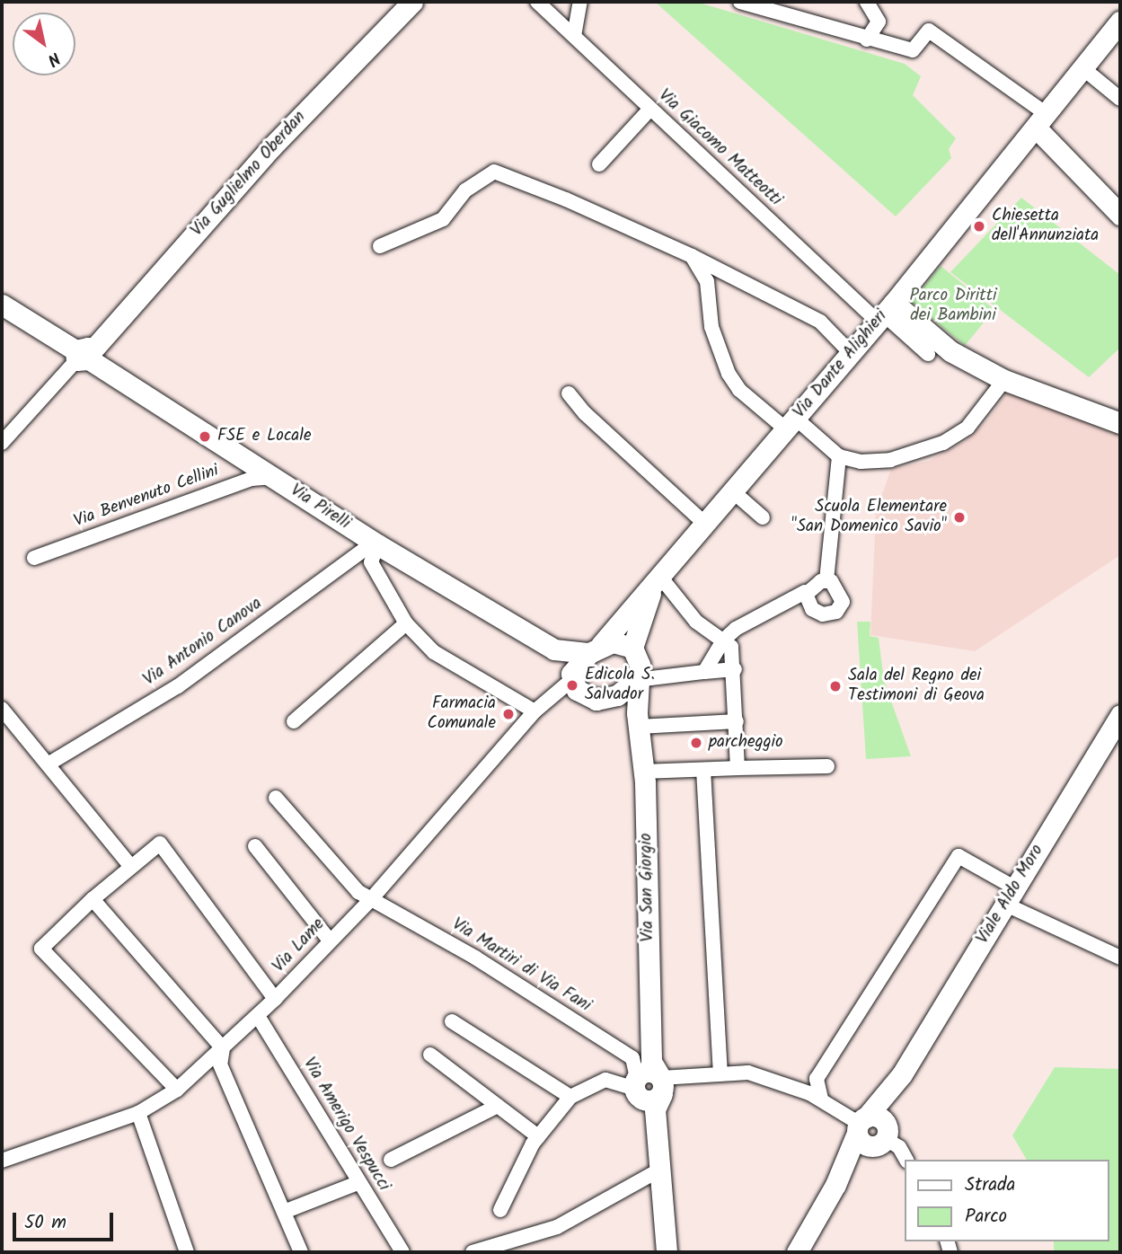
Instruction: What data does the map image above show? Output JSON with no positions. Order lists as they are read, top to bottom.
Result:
{
  "streets": {
    "street": [
      "Via Giacomo Matteotti",
      "Via Guglielmo Oberdan",
      "Via Dante Alighieri",
      "Via Benvenuto Cellini",
      "Via Pirelli",
      "Via Antonio Canova",
      "Via San Giorgio",
      "Viale Aldo Moro",
      "Via Lame",
      "Via Martiri di Via Fani",
      "Via Amerigo Vespucci"
    ]
  },
  "crossings": [
    ["Via Giacomo Matteotti", "Via Dante Alighieri"],
    ["Via Guglielmo Oberdan", "Via Pirelli"],
    ["Via Dante Alighieri", "Via Pirelli"],
    ["Via Dante Alighieri", "Via San Giorgio"],
    ["Via Dante Alighieri", "Via Lame"],
    ["Via Benvenuto Cellini", "Via Pirelli"],
    ["Via Pirelli", "Via Antonio Canova"],
    ["Via Pirelli", "Via San Giorgio"],
    ["Via Pirelli", "Via Lame"],
    ["Via San Giorgio", "Via Lame"],
    ["Via San Giorgio", "Via Martiri di Via Fani"],
    ["Via Lame", "Via Martiri di Via Fani"],
    ["Via Lame", "Via Amerigo Vespucci"]
  ],
  "parks": ["Parco Diritti dei Bambini"],
  "places": [
    "Chiesetta dell'Annunziata",
    "FSE e Locale",
    "Scuola Elementare \"San Domenico Savio\"",
    "Edicola S. Salvador",
    "Sala del Regno dei Testimoni di Geova",
    "Farmacia Comunale",
    "parcheggio"
  ],
  "legend": ["Strada", "Parco"],
  "scale_bar": "50 m",
  "north": "bottom right"
}
